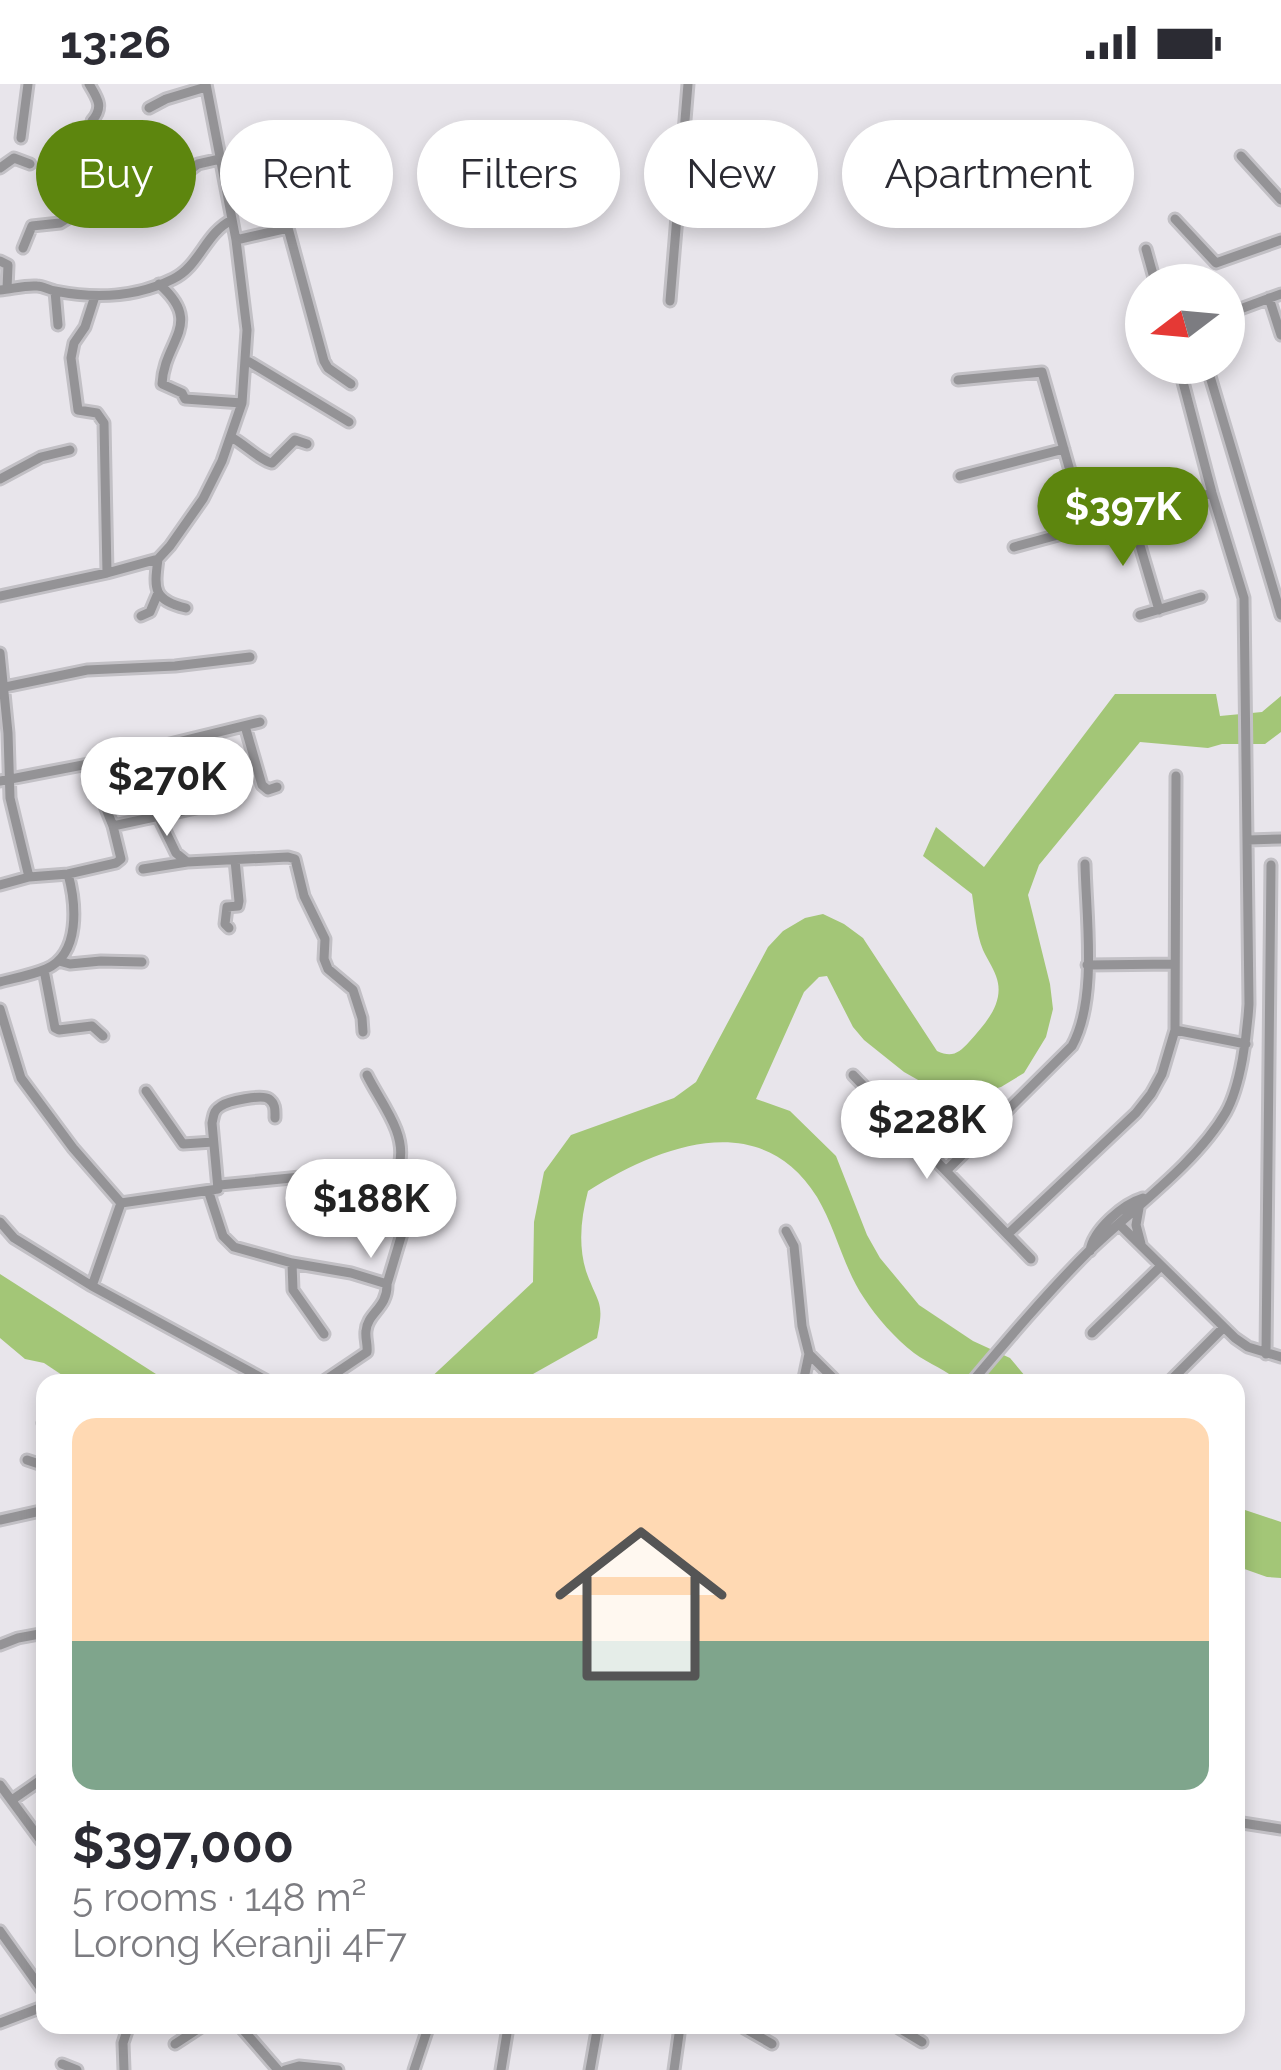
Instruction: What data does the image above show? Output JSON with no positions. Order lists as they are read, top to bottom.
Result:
{
  "north": "left",
  "page": {
    "status": "13:26",
    "chip": [
      "Buy",
      "Rent",
      "Filters",
      "New",
      "Apartment"
    ],
    "price": [
      "$397K",
      "$270K",
      "$228K",
      "$188K"
    ],
    "list": [
      {
        "name": "$397,000",
        "note": "5 rooms · 148 m² · Lorong Keranji 4F7"
      }
    ]
  }
}
